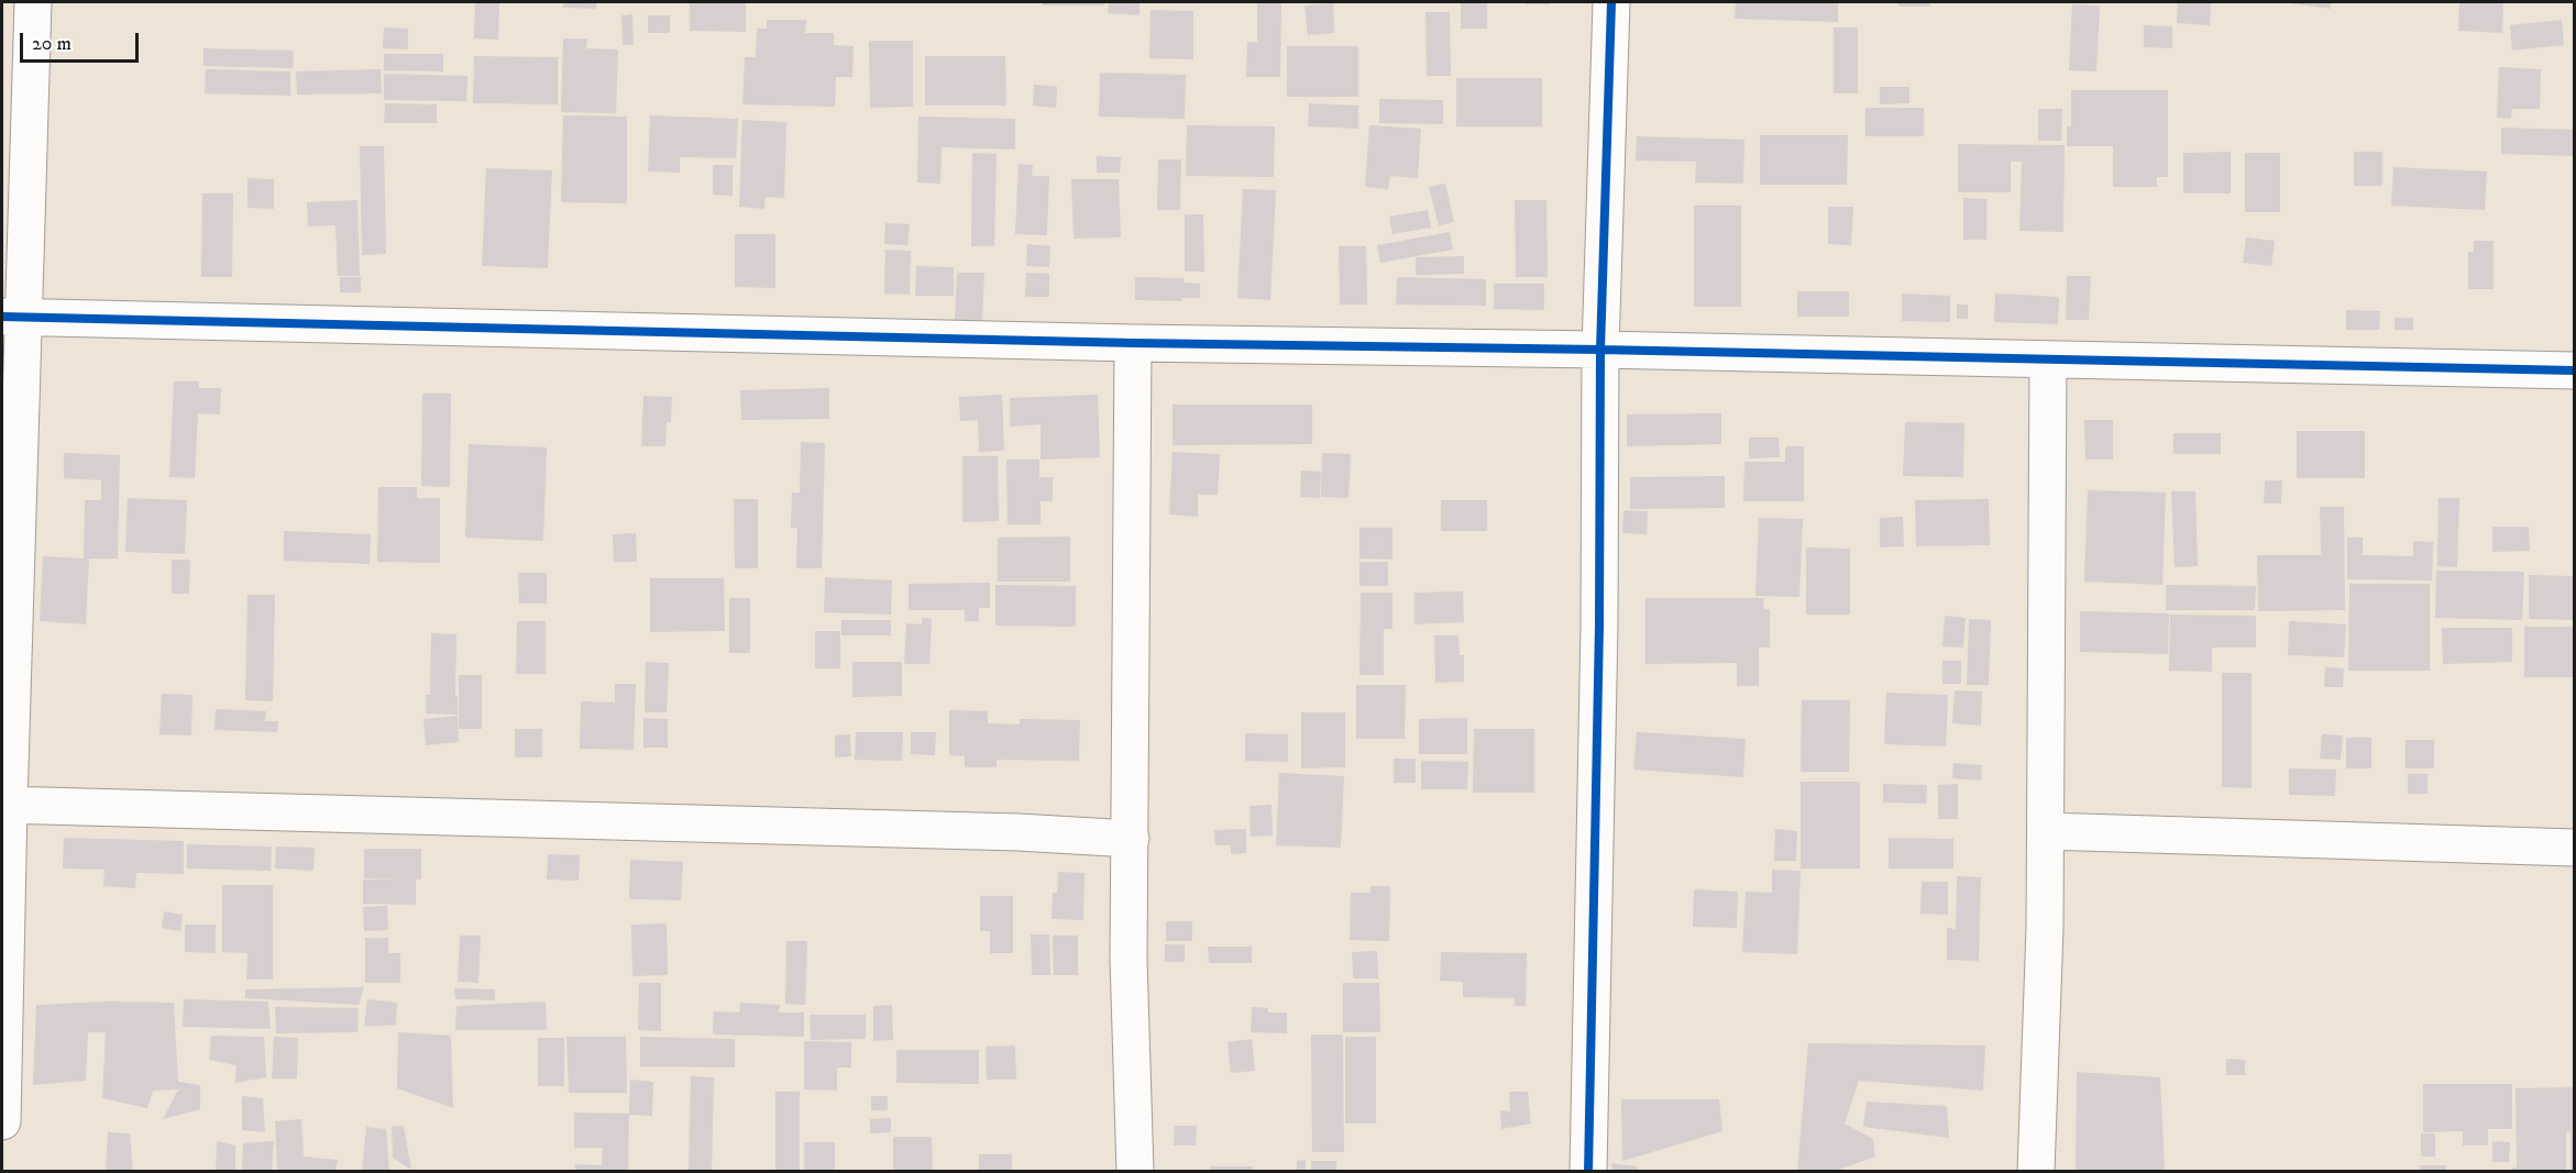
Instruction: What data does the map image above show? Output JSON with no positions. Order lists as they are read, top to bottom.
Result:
{
  "scale_bar": "20 m"
}
